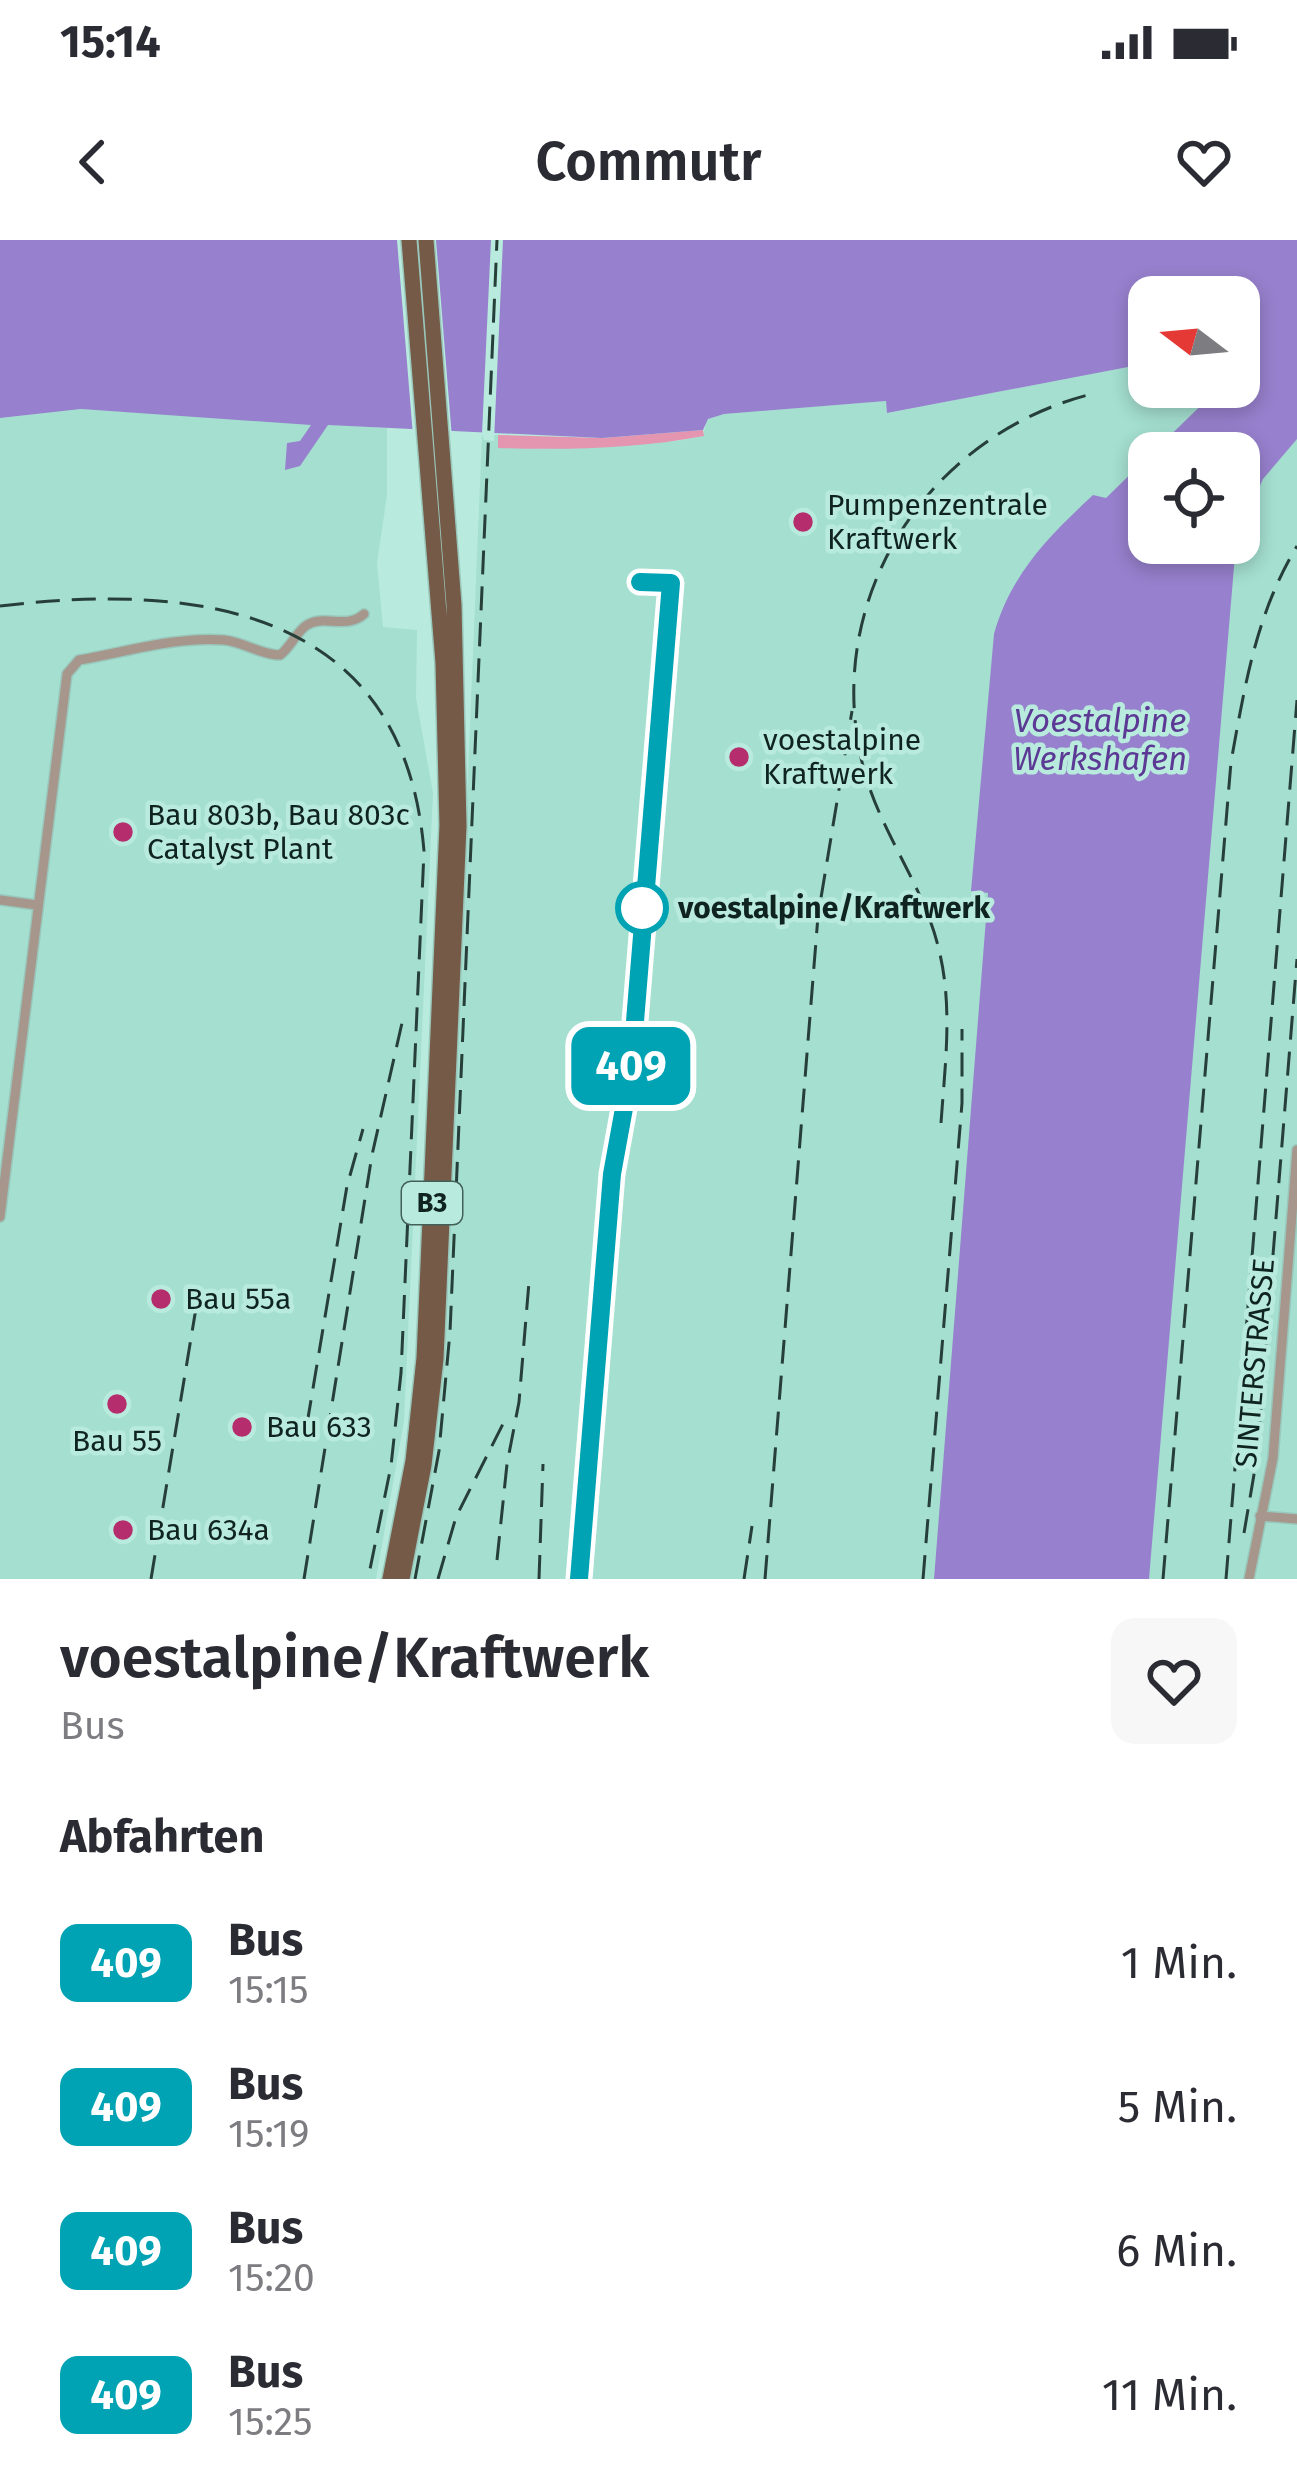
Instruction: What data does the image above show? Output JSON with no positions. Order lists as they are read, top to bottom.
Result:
{
  "streets": {
    "main road": ["B3"],
    "street": ["SINTERSTRASSE"]
  },
  "water": ["Voestalpine Werkshafen"],
  "places": [
    "Pumpenzentrale Kraftwerk",
    "voestalpine Kraftwerk",
    "Bau 803b, Bau 803c Catalyst Plant",
    "voestalpine/Kraftwerk",
    "Bau 55a",
    "Bau 55",
    "Bau 633",
    "Bau 634a"
  ],
  "lines": ["bus line 409"],
  "north": "left",
  "page": {
    "status": "15:14",
    "header": "Commutr",
    "on_map": "409",
    "heading": [
      ["voestalpine/Kraftwerk", "Bus"],
      "Abfahrten"
    ],
    "list": [
      {
        "mark": "409",
        "name": "Bus",
        "note": "15:15",
        "value": "1 Min."
      },
      {
        "mark": "409",
        "name": "Bus",
        "note": "15:19",
        "value": "5 Min."
      },
      {
        "mark": "409",
        "name": "Bus",
        "note": "15:20",
        "value": "6 Min."
      },
      {
        "mark": "409",
        "name": "Bus",
        "note": "15:25",
        "value": "11 Min."
      }
    ]
  }
}
